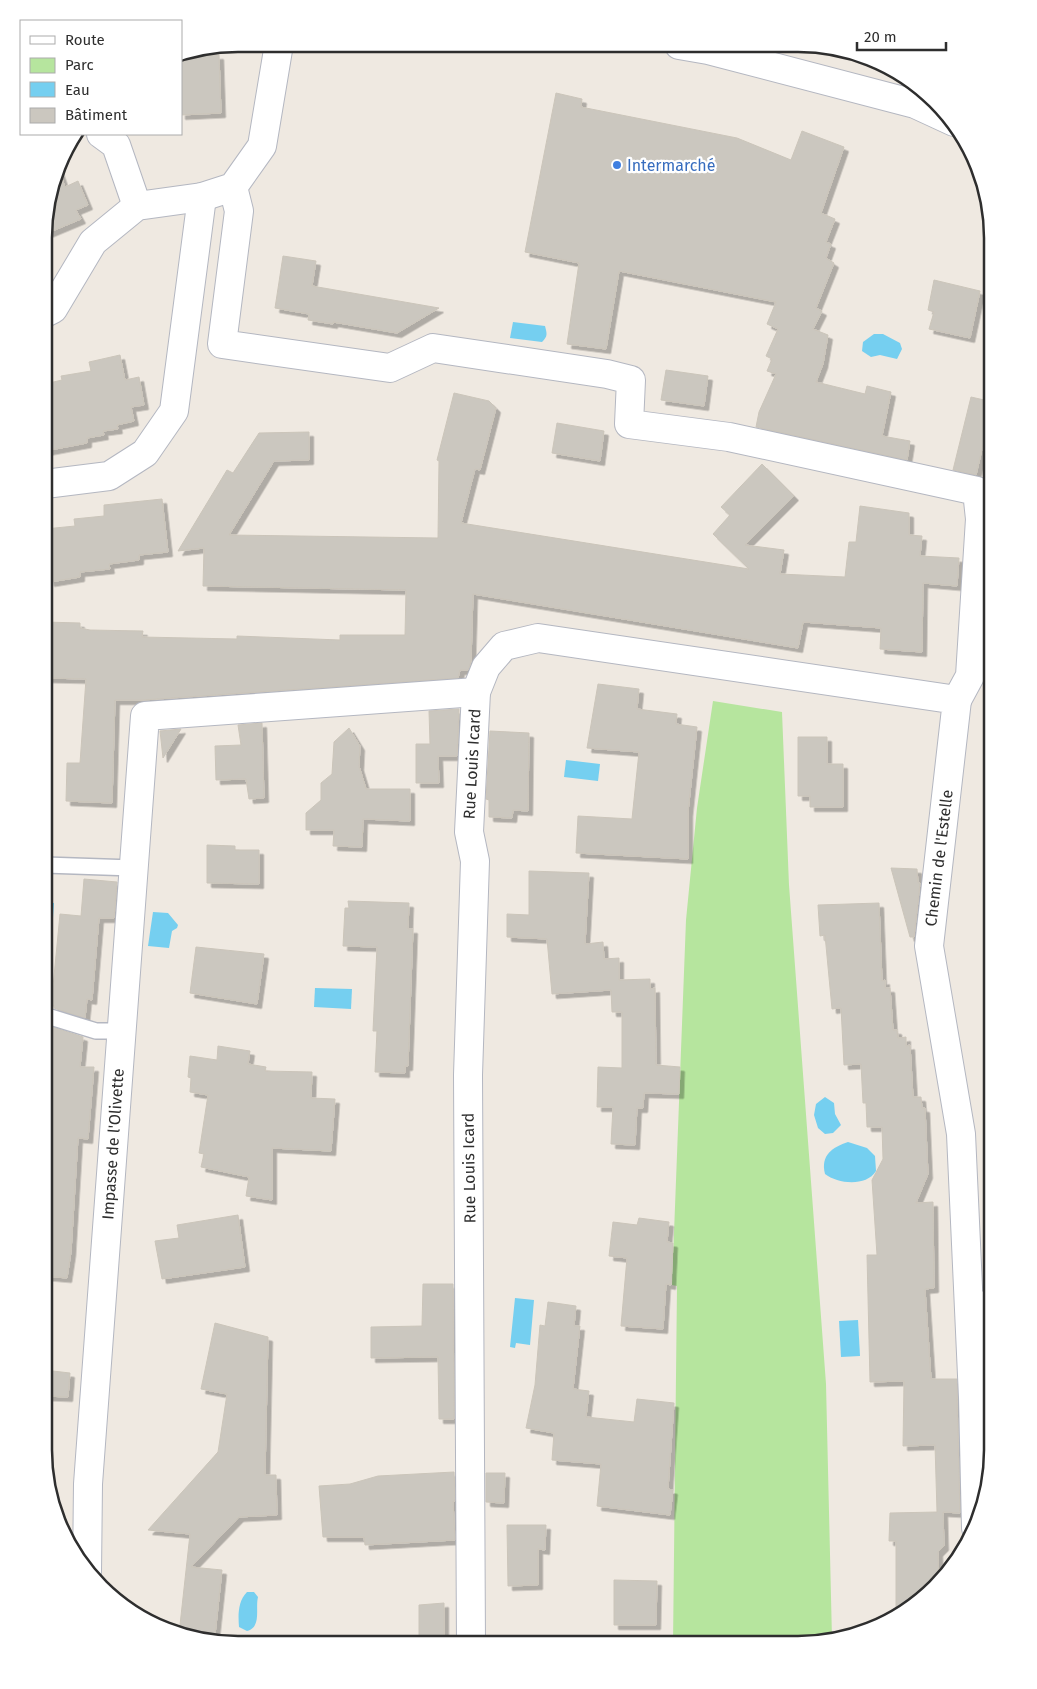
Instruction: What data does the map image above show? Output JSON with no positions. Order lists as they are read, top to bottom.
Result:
{
  "streets": {
    "street": ["Rue Louis Icard", "Chemin de l'Estelle", "Impasse de l'Olivette"]
  },
  "crossings": [
    ["Rue Louis Icard", "Impasse de l'Olivette"]
  ],
  "places": ["Intermarché"],
  "legend": [
    "Route",
    "Parc",
    "Eau",
    "Bâtiment"
  ],
  "scale_bar": "20 m"
}
